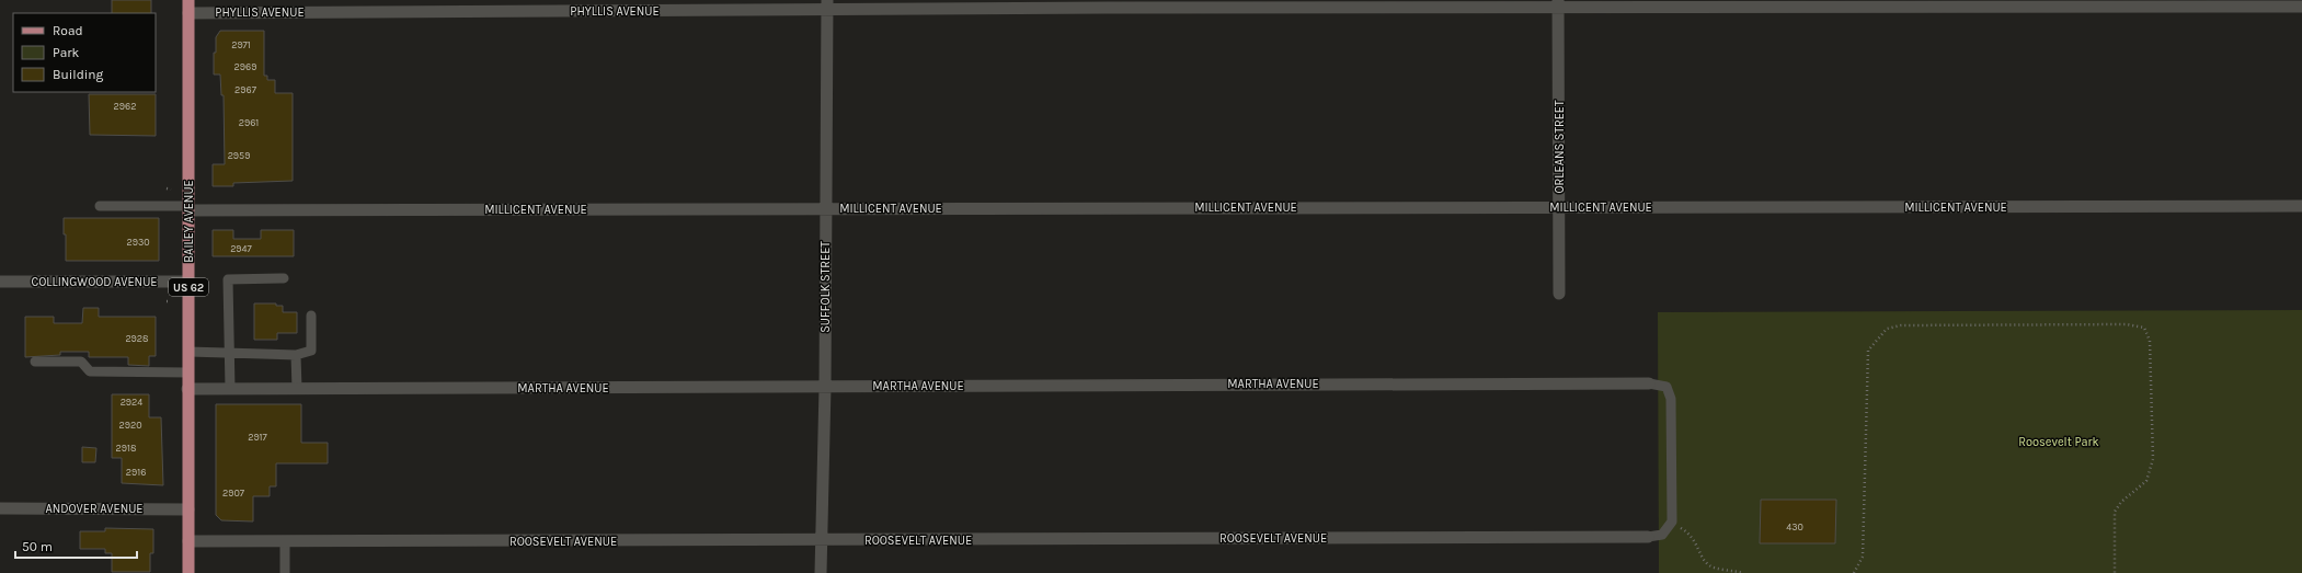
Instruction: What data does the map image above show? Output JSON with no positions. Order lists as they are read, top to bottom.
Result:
{
  "streets": {
    "main road": ["BAILEY AVENUE", "US 62"],
    "street": [
      "PHYLLIS AVENUE",
      "ORLEANS STREET",
      "MILLICENT AVENUE",
      "COLLINGWOOD AVENUE",
      "SUFFOLK STREET",
      "MARTHA AVENUE",
      "ANDOVER AVENUE",
      "ROOSEVELT AVENUE"
    ]
  },
  "crossings": [
    ["PHYLLIS AVENUE", "ORLEANS STREET"],
    ["PHYLLIS AVENUE", "BAILEY AVENUE"],
    ["PHYLLIS AVENUE", "SUFFOLK STREET"],
    ["ORLEANS STREET", "MILLICENT AVENUE"],
    ["MILLICENT AVENUE", "BAILEY AVENUE"],
    ["MILLICENT AVENUE", "SUFFOLK STREET"],
    ["BAILEY AVENUE", "COLLINGWOOD AVENUE"],
    ["BAILEY AVENUE", "MARTHA AVENUE"],
    ["BAILEY AVENUE", "ANDOVER AVENUE"],
    ["BAILEY AVENUE", "ROOSEVELT AVENUE"],
    ["SUFFOLK STREET", "MARTHA AVENUE"],
    ["SUFFOLK STREET", "ROOSEVELT AVENUE"]
  ],
  "parks": ["Roosevelt Park"],
  "house_numbers": [
    "2971",
    "2969",
    "2967",
    "2962",
    "2961",
    "2959",
    "2930",
    "2947",
    "2928",
    "2924",
    "2920",
    "2917",
    "2918",
    "2916",
    "2907",
    "430"
  ],
  "legend": ["Road", "Park", "Building"],
  "scale_bar": "50 m"
}
